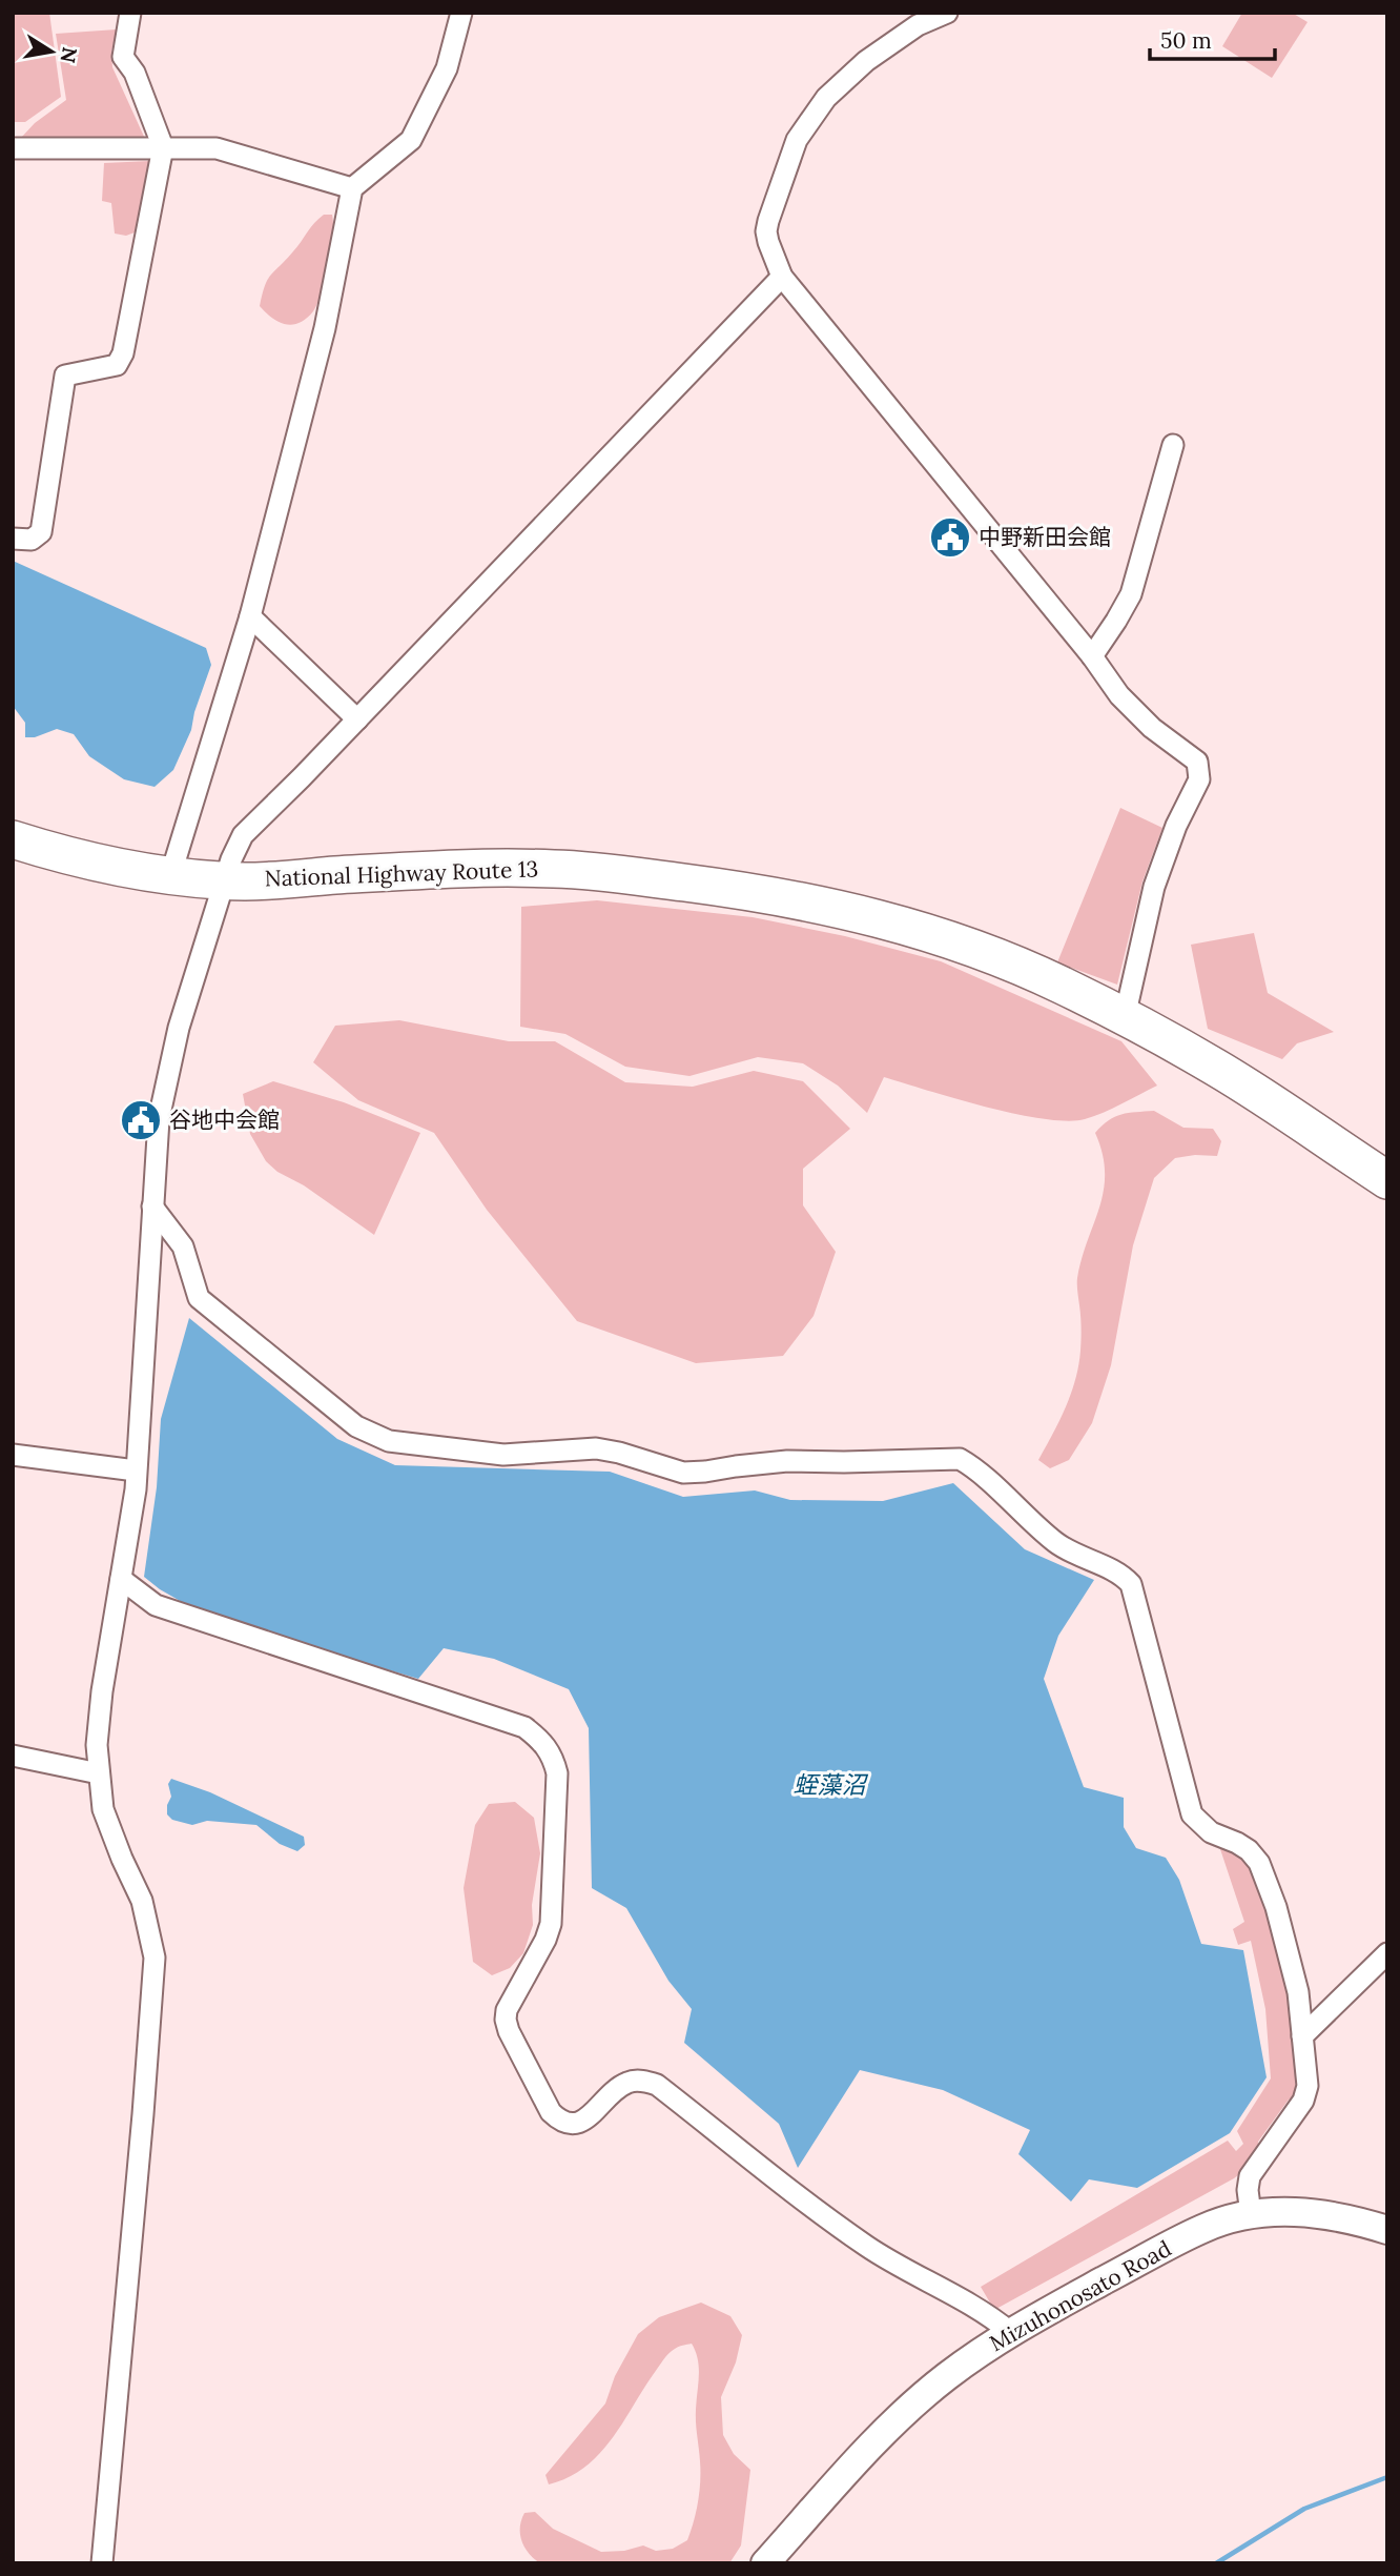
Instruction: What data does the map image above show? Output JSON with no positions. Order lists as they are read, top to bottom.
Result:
{
  "streets": {
    "highway": ["National Highway Route 13"],
    "street": ["Mizuhonosato Road"]
  },
  "water": ["蛭藻沼"],
  "places": {
    "public building": ["中野新田会館", "谷地中会館"]
  },
  "scale_bar": "50 m",
  "north": "right"
}
